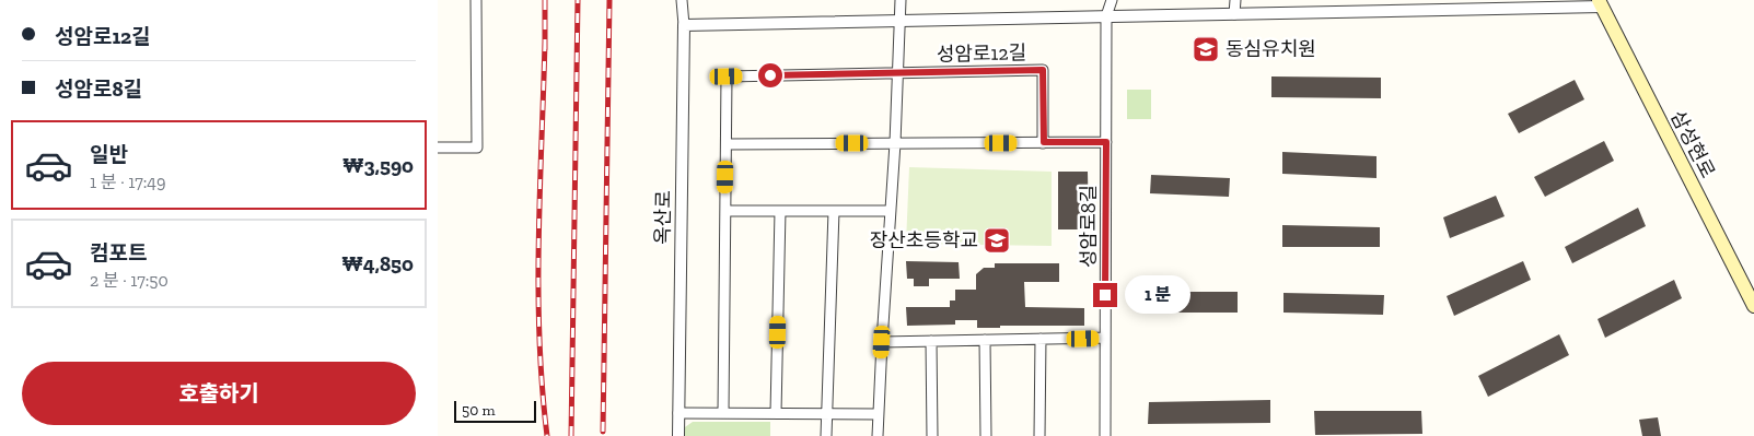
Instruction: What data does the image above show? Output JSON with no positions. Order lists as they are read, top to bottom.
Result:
{
  "streets": {
    "main road": ["삼성현로"],
    "street": ["성암로12길", "옥산로", "성암로8길"]
  },
  "places": {
    "school or university": ["동심유치원", "장산초등학교"]
  },
  "scale_bar": "50 m",
  "page": {
    "banner": ["성암로12길", "성암로8길"],
    "list": [
      {
        "name": "일반",
        "note": "1 분 · 17:49",
        "value": "₩3,590"
      },
      {
        "name": "컴포트",
        "note": "2 분 · 17:50",
        "value": "₩4,850"
      }
    ],
    "bubble": "1 분",
    "buttons": "호출하기",
    "scale": "50 m"
  }
}
